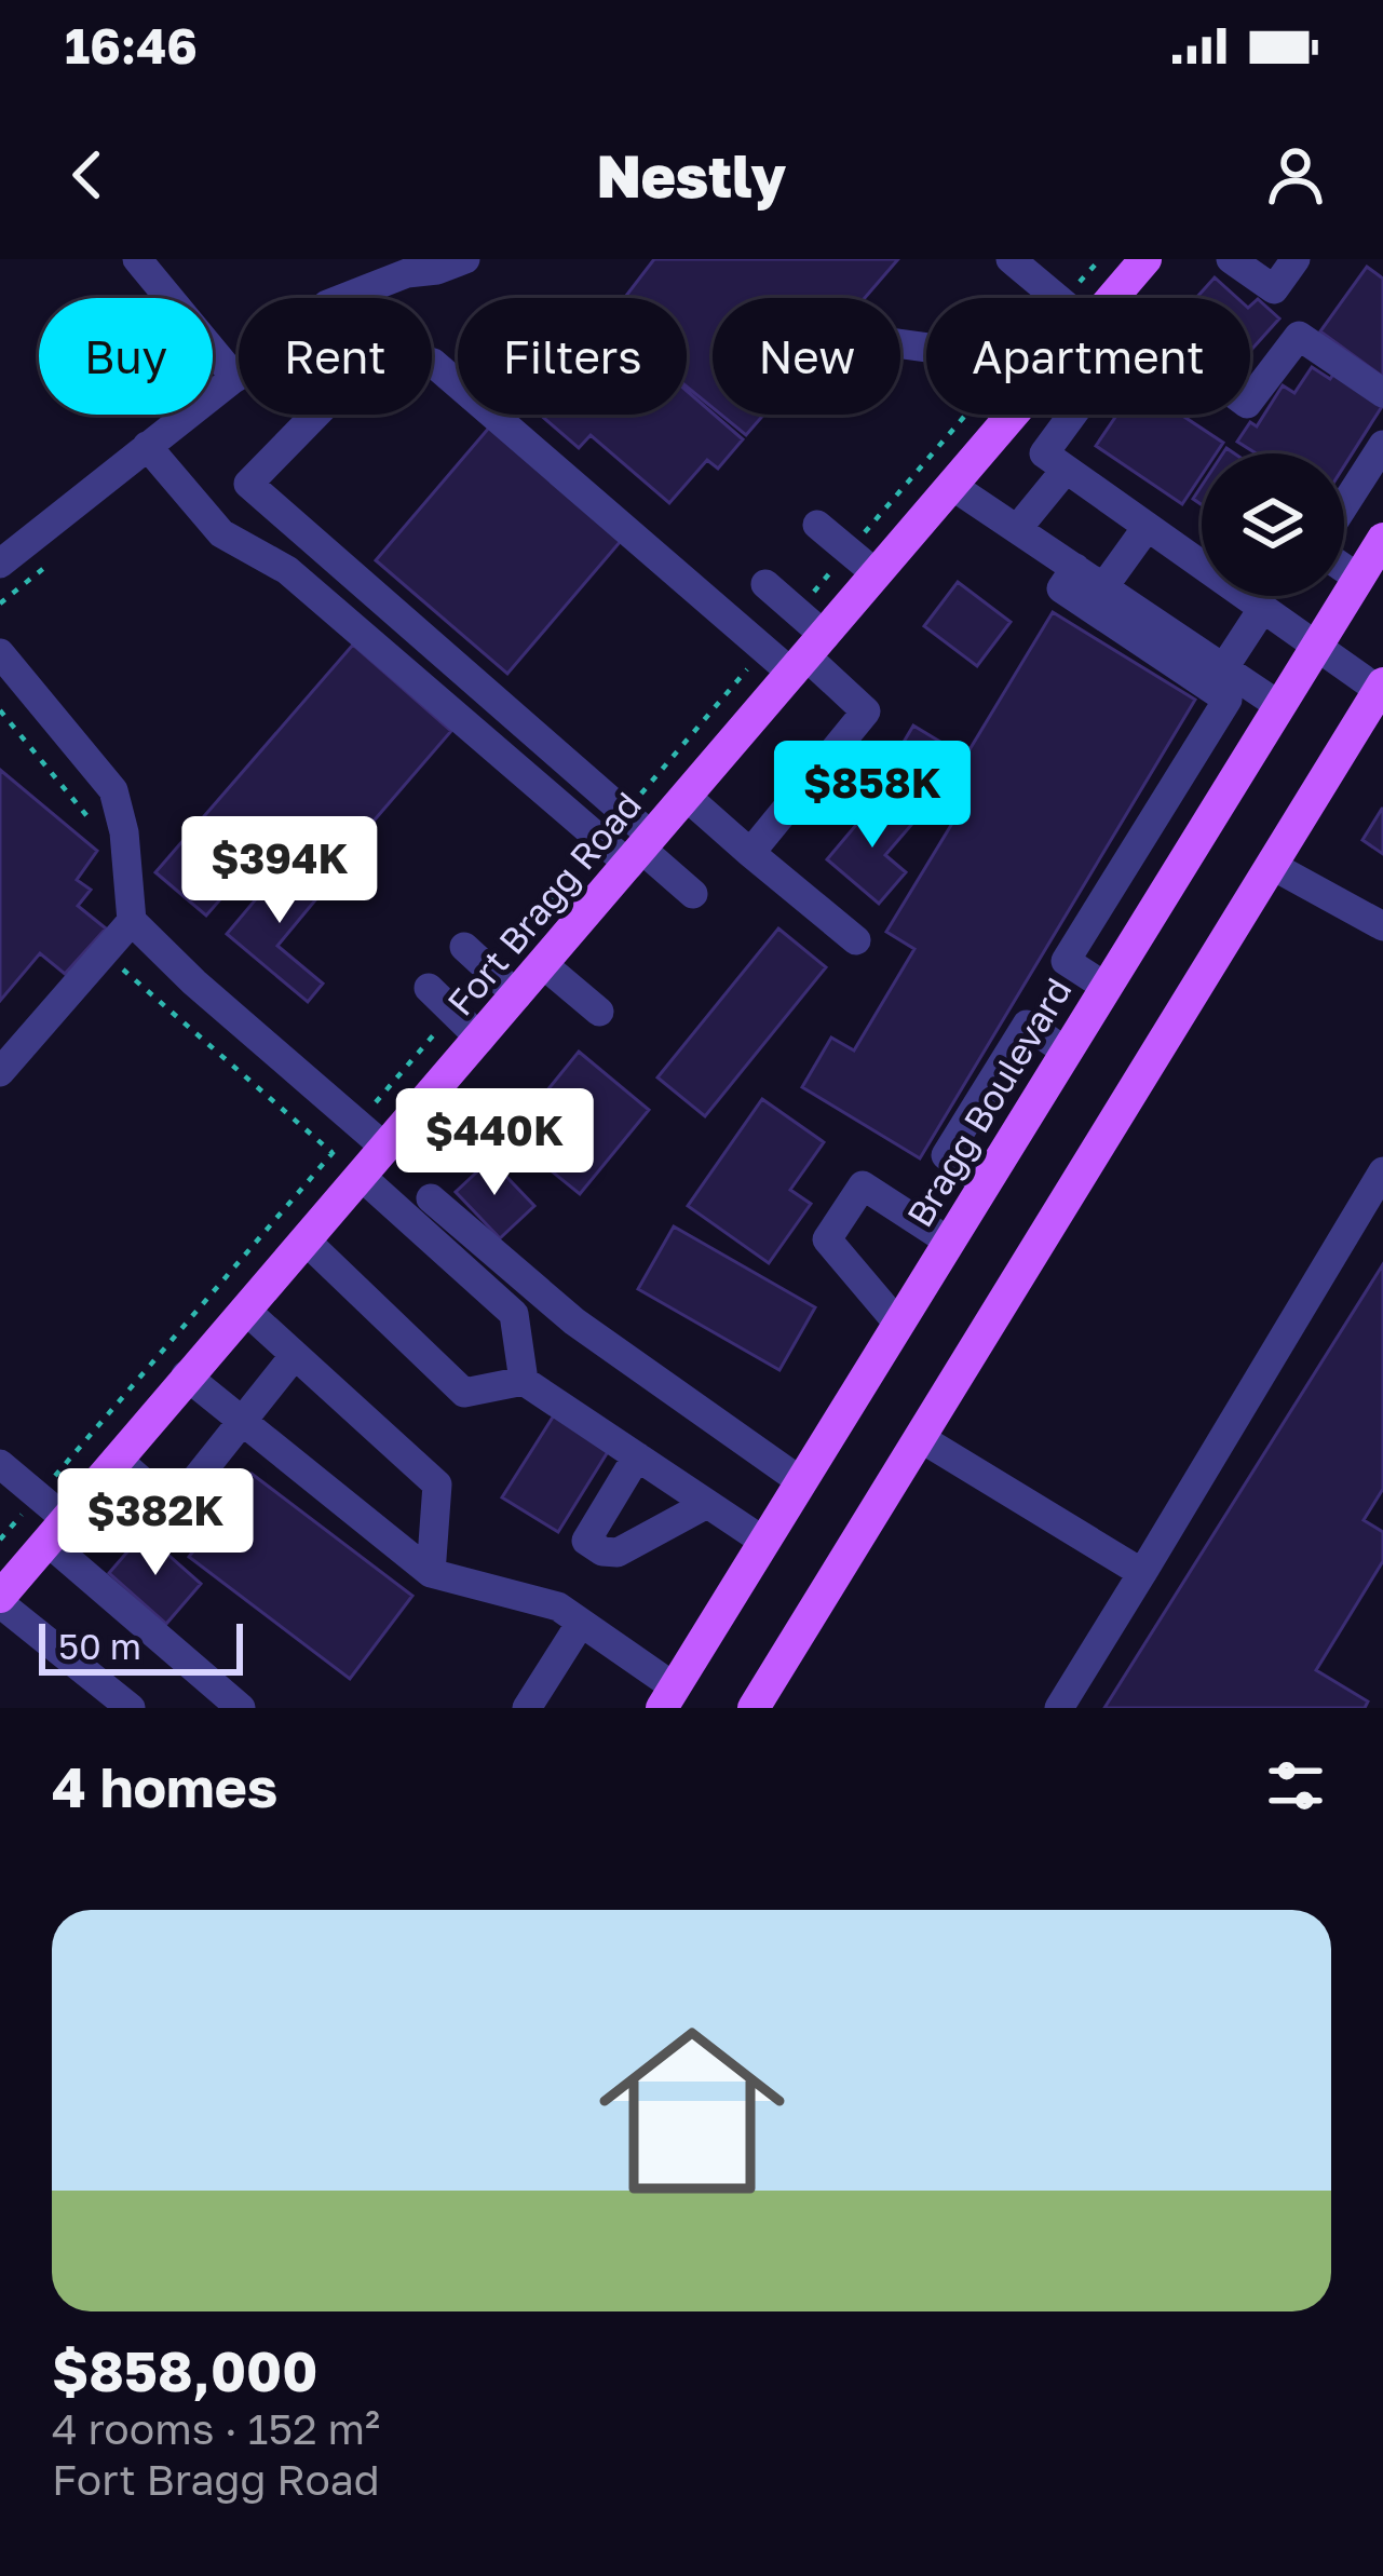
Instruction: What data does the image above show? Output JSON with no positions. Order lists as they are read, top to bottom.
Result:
{
  "streets": {
    "main road": ["Fort Bragg Road", "Bragg Boulevard"]
  },
  "scale_bar": "50 m",
  "page": {
    "status": "16:46",
    "header": "Nestly",
    "chip": [
      "Buy",
      "Rent",
      "Filters",
      "New",
      "Apartment"
    ],
    "price": [
      "$858K",
      "$394K",
      "$440K",
      "$382K"
    ],
    "scale": "50 m",
    "heading": "4 homes",
    "list": [
      {
        "name": "$858,000",
        "note": "4 rooms · 152 m² · Fort Bragg Road"
      }
    ]
  }
}
